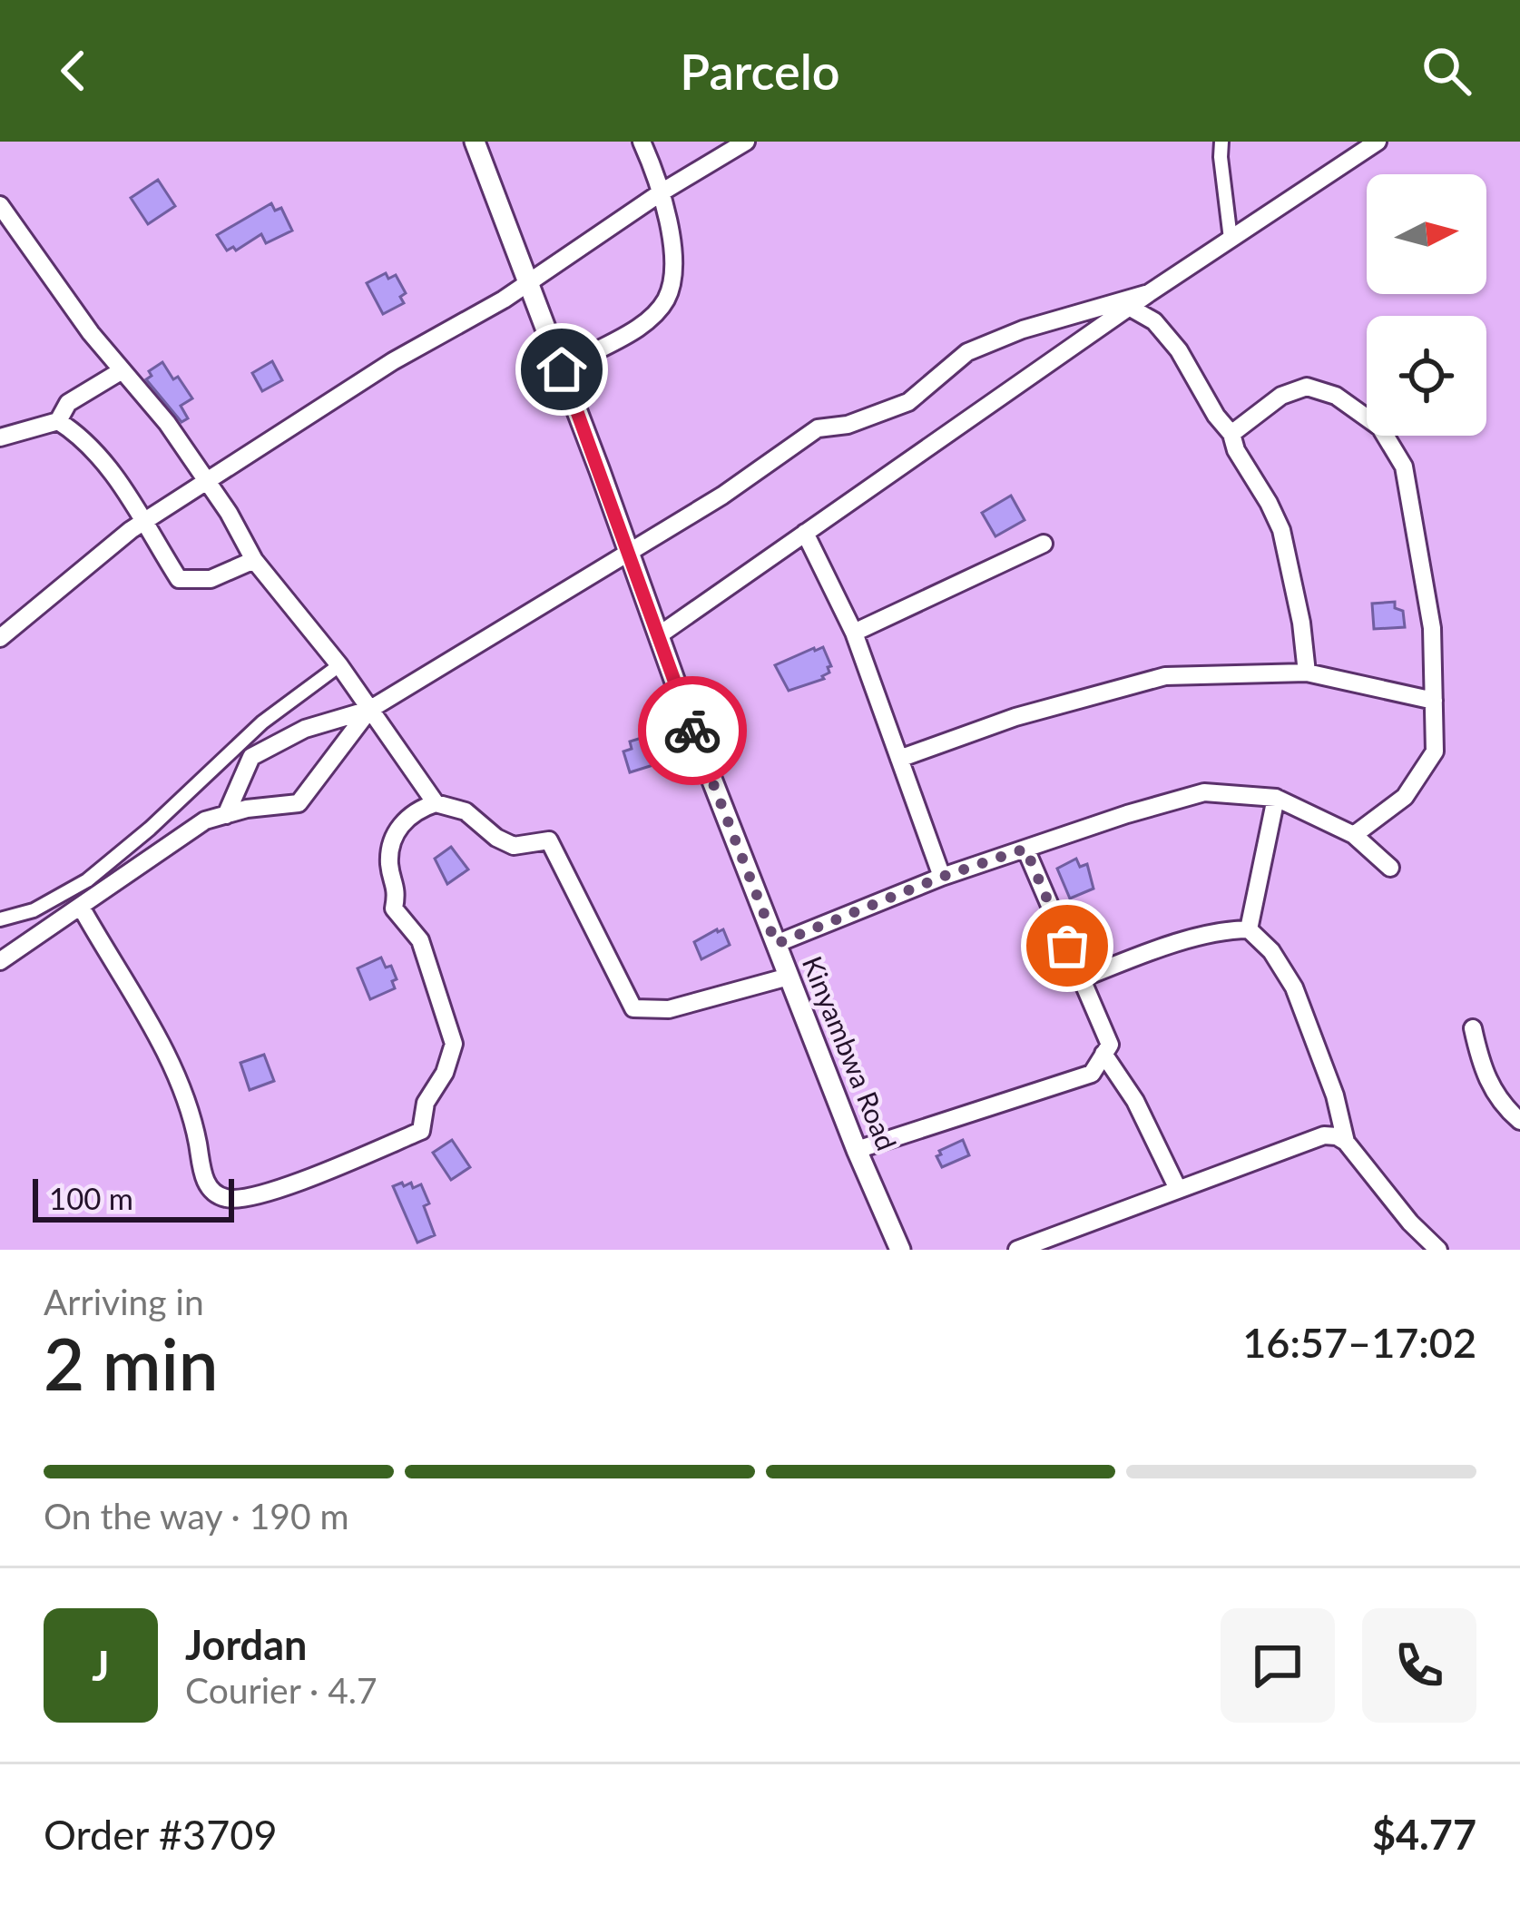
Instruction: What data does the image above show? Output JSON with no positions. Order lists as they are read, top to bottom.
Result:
{
  "streets": {
    "street": ["Kinyambwa Road"]
  },
  "scale_bar": "100 m",
  "north": "right",
  "page": {
    "header": "Parcelo",
    "scale": "100 m",
    "heading": ["2 min", "Arriving in", "16:57–17:02"],
    "panel": [
      "Jordan",
      "Courier · 4.7",
      "Order #3709",
      "$4.77"
    ],
    "bar": "On the way · 190 m",
    "round": "J"
  }
}
